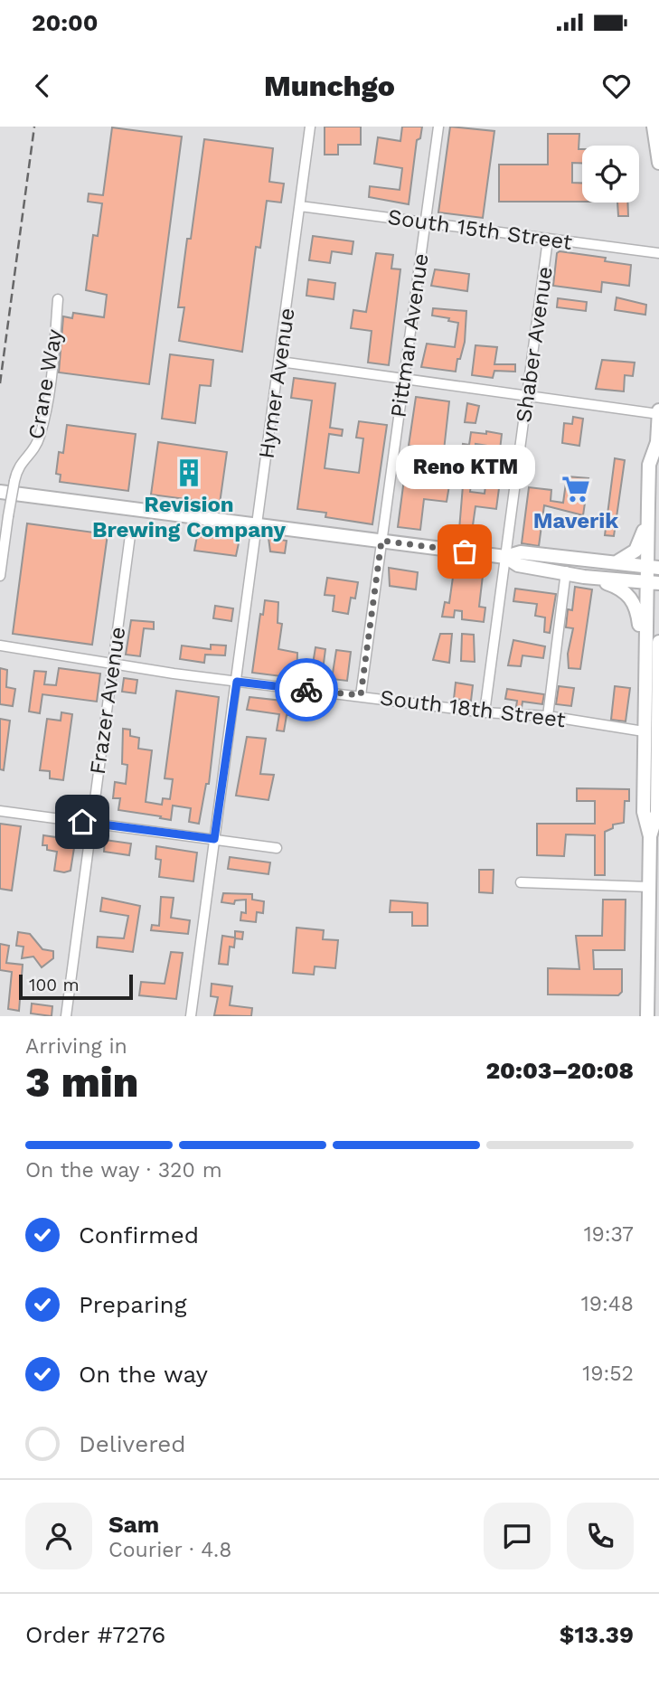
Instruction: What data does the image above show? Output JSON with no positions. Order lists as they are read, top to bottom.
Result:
{
  "streets": {
    "street": [
      "South 15th Street",
      "Pittman Avenue",
      "Shaber Avenue",
      "Hymer Avenue",
      "Crane Way",
      "Frazer Avenue",
      "South 18th Street"
    ]
  },
  "crossings": [
    ["South 15th Street", "Pittman Avenue"],
    ["South 15th Street", "Shaber Avenue"],
    ["South 15th Street", "Hymer Avenue"],
    ["Pittman Avenue", "South 18th Street"],
    ["Shaber Avenue", "South 18th Street"],
    ["Hymer Avenue", "South 18th Street"],
    ["Frazer Avenue", "South 18th Street"]
  ],
  "places": {
    "building": ["Revision Brewing Company"],
    "supermarket": ["Maverik"],
    "other": ["Reno KTM"]
  },
  "scale_bar": "100 m",
  "page": {
    "status": "20:00",
    "header": "Munchgo",
    "bubble": "Reno KTM",
    "scale": "100 m",
    "heading": ["3 min", "Arriving in", "20:03–20:08"],
    "panel": [
      "Sam",
      "Courier · 4.8",
      "Order #7276",
      "$13.39"
    ],
    "bar": "On the way · 320 m",
    "list": [
      ["Confirmed", "19:37"],
      ["Preparing", "19:48"],
      ["On the way", "19:52"],
      "Delivered"
    ]
  }
}
